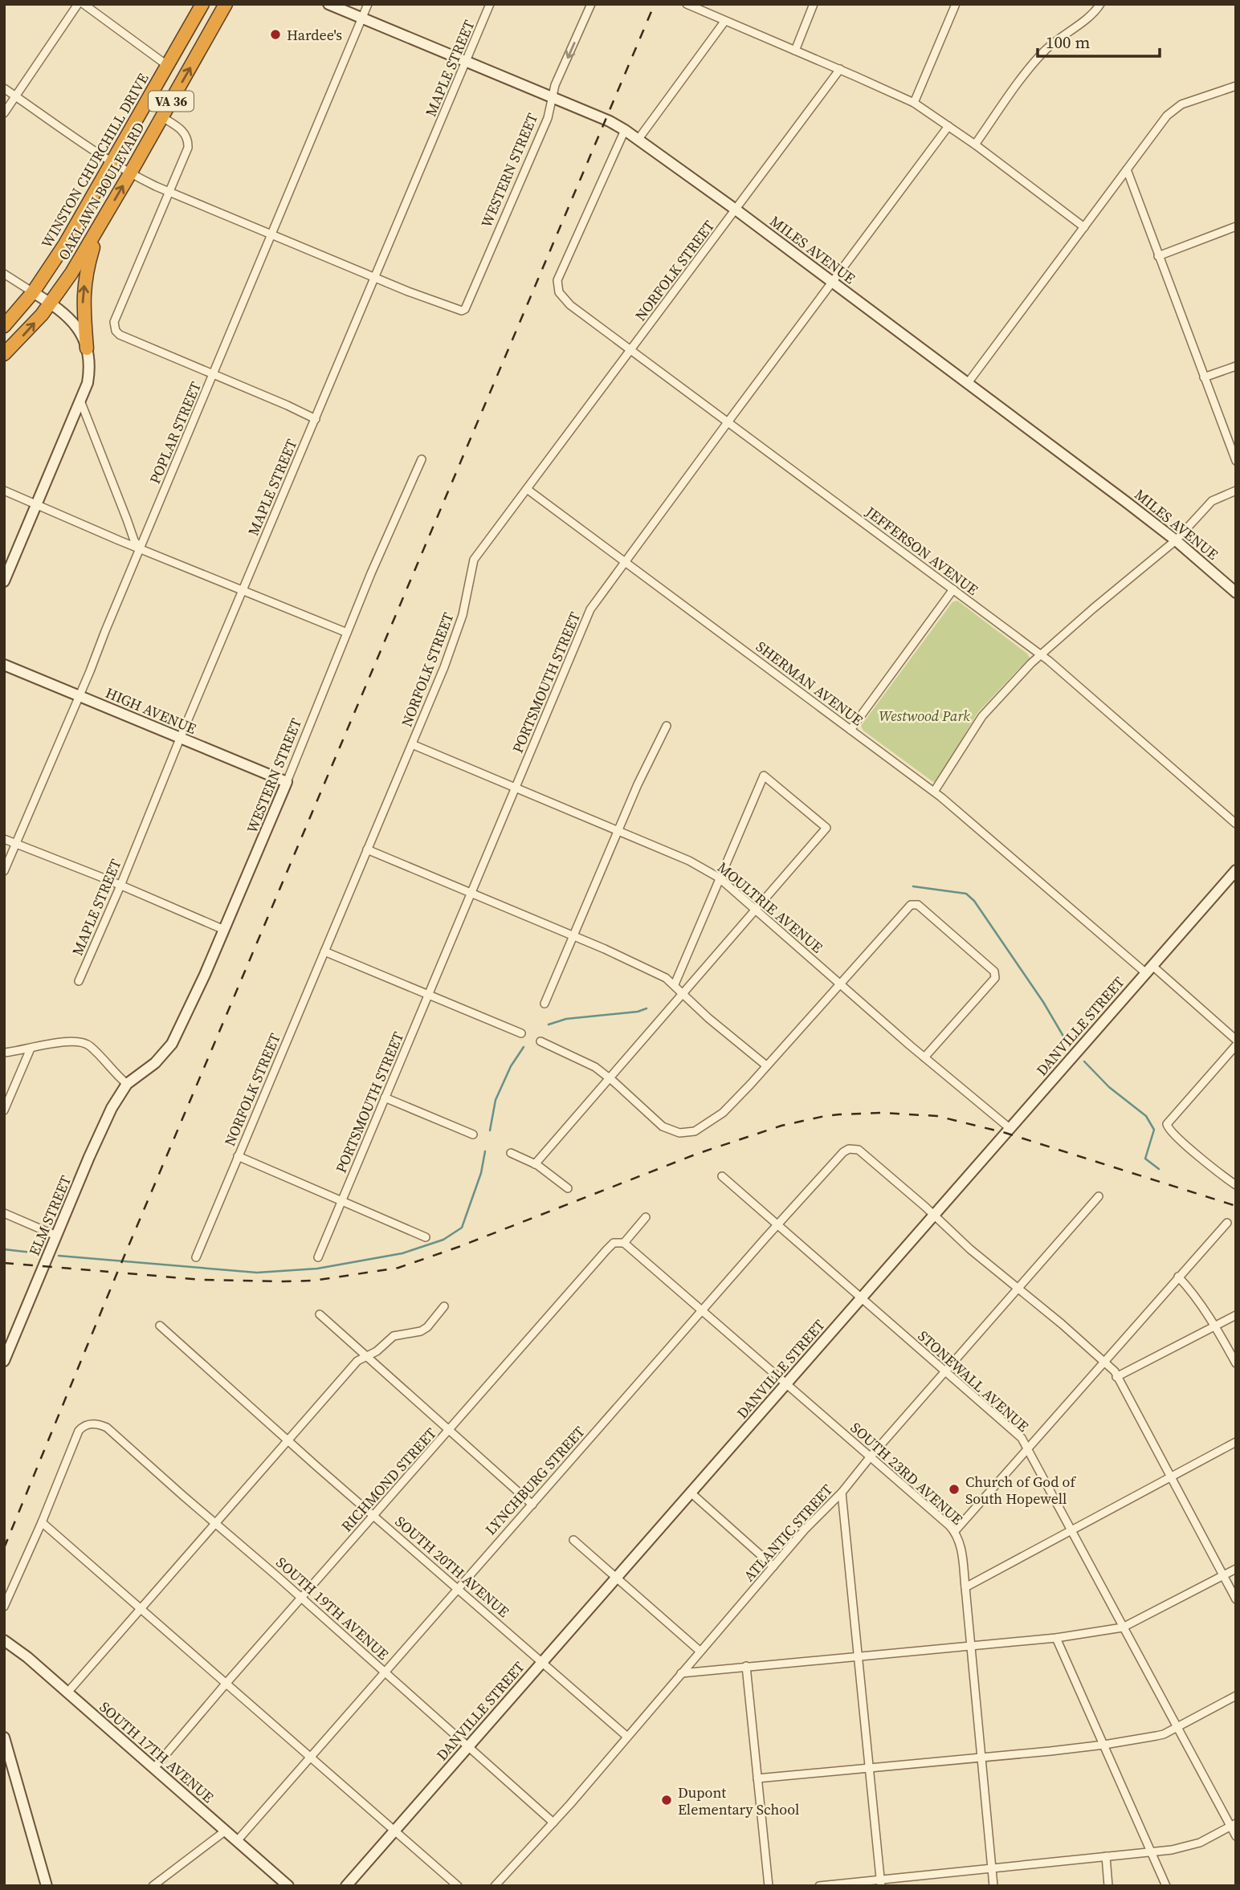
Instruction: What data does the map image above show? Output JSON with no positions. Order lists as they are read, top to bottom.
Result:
{
  "streets": {
    "highway": ["VA 36", "WINSTON CHURCHILL DRIVE", "OAKLAWN BOULEVARD"],
    "street": [
      "MAPLE STREET",
      "WESTERN STREET",
      "MILES AVENUE",
      "NORFOLK STREET",
      "POPLAR STREET",
      "JEFFERSON AVENUE",
      "PORTSMOUTH STREET",
      "SHERMAN AVENUE",
      "HIGH AVENUE",
      "MOULTRIE AVENUE",
      "DANVILLE STREET",
      "ELM STREET",
      "STONEWALL AVENUE",
      "SOUTH 23RD AVENUE",
      "RICHMOND STREET",
      "LYNCHBURG STREET",
      "ATLANTIC STREET",
      "SOUTH 20TH AVENUE",
      "SOUTH 19TH AVENUE",
      "SOUTH 17TH AVENUE"
    ]
  },
  "crossings": [
    ["MAPLE STREET", "WESTERN STREET"],
    ["MAPLE STREET", "MILES AVENUE"],
    ["MAPLE STREET", "HIGH AVENUE"],
    ["VA 36", "OAKLAWN BOULEVARD"],
    ["WESTERN STREET", "MILES AVENUE"],
    ["WESTERN STREET", "HIGH AVENUE"],
    ["WESTERN STREET", "ELM STREET"],
    ["MILES AVENUE", "NORFOLK STREET"],
    ["MILES AVENUE", "POPLAR STREET"],
    ["MILES AVENUE", "JEFFERSON AVENUE"],
    ["MILES AVENUE", "PORTSMOUTH STREET"],
    ["NORFOLK STREET", "JEFFERSON AVENUE"],
    ["NORFOLK STREET", "SHERMAN AVENUE"],
    ["NORFOLK STREET", "MOULTRIE AVENUE"],
    ["POPLAR STREET", "HIGH AVENUE"],
    ["JEFFERSON AVENUE", "PORTSMOUTH STREET"],
    ["PORTSMOUTH STREET", "SHERMAN AVENUE"],
    ["PORTSMOUTH STREET", "MOULTRIE AVENUE"],
    ["SHERMAN AVENUE", "DANVILLE STREET"],
    ["MOULTRIE AVENUE", "DANVILLE STREET"],
    ["DANVILLE STREET", "STONEWALL AVENUE"],
    ["DANVILLE STREET", "SOUTH 23RD AVENUE"],
    ["DANVILLE STREET", "LYNCHBURG STREET"],
    ["DANVILLE STREET", "SOUTH 20TH AVENUE"],
    ["DANVILLE STREET", "SOUTH 19TH AVENUE"],
    ["STONEWALL AVENUE", "LYNCHBURG STREET"],
    ["STONEWALL AVENUE", "ATLANTIC STREET"],
    ["SOUTH 23RD AVENUE", "RICHMOND STREET"],
    ["SOUTH 23RD AVENUE", "LYNCHBURG STREET"],
    ["SOUTH 23RD AVENUE", "ATLANTIC STREET"],
    ["RICHMOND STREET", "SOUTH 20TH AVENUE"],
    ["RICHMOND STREET", "SOUTH 19TH AVENUE"],
    ["RICHMOND STREET", "SOUTH 17TH AVENUE"],
    ["LYNCHBURG STREET", "SOUTH 20TH AVENUE"],
    ["LYNCHBURG STREET", "SOUTH 19TH AVENUE"],
    ["LYNCHBURG STREET", "SOUTH 17TH AVENUE"],
    ["ATLANTIC STREET", "SOUTH 20TH AVENUE"],
    ["ATLANTIC STREET", "SOUTH 19TH AVENUE"]
  ],
  "one_way": ["OAKLAWN BOULEVARD"],
  "parks": ["Westwood Park"],
  "places": ["Hardee's", "Church of God of South Hopewell", "Dupont Elementary School"],
  "scale_bar": "100 m"
}
